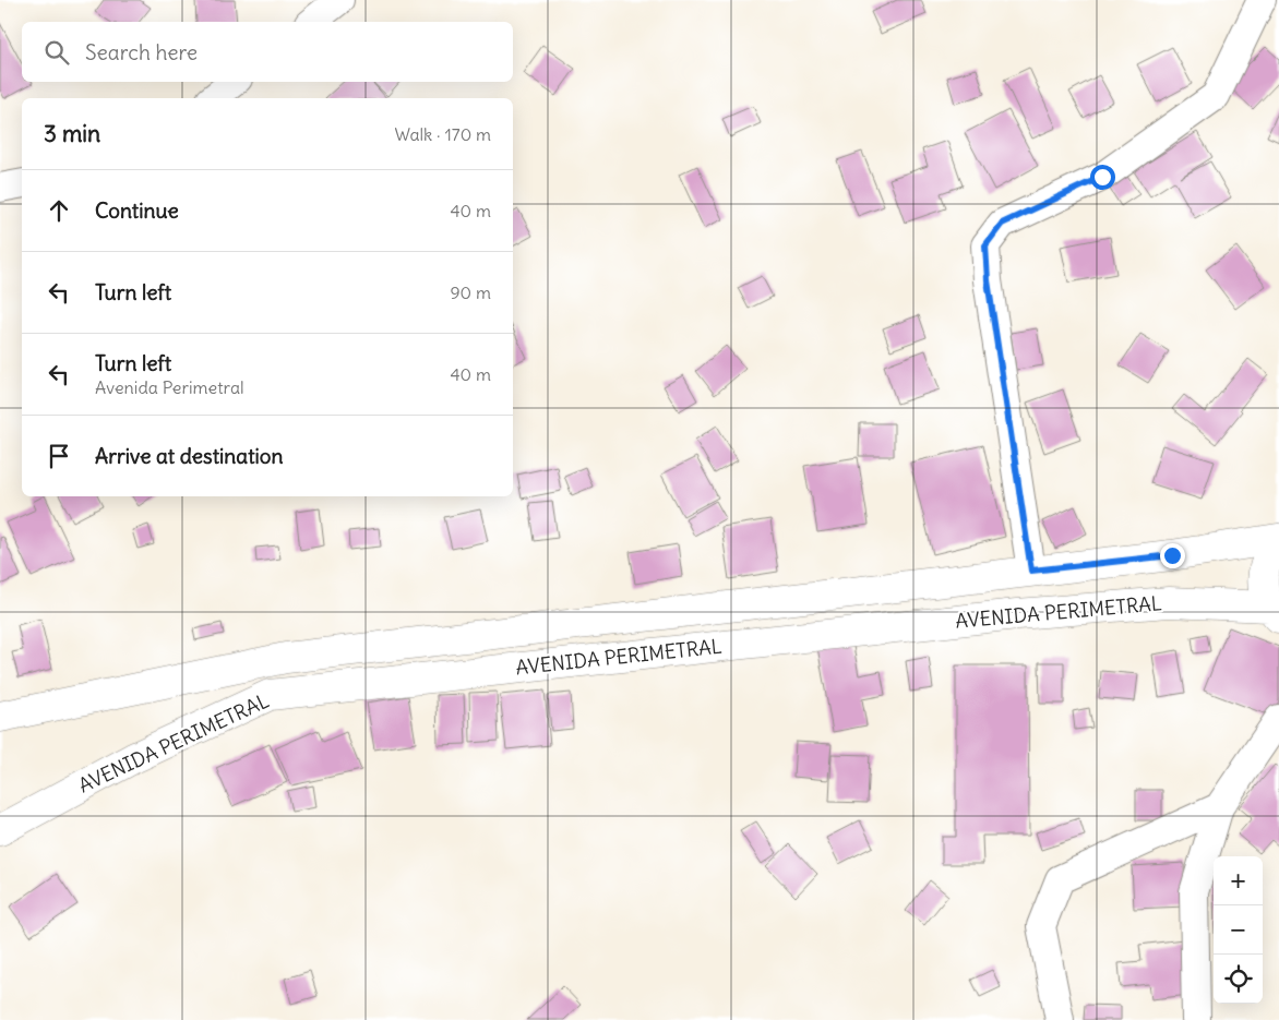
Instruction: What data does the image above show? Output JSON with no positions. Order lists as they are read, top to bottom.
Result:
{
  "streets": {
    "main road": ["AVENIDA PERIMETRAL"]
  },
  "page": {
    "search": "Search here",
    "heading": ["3 min", "Walk · 170 m"],
    "list": [
      ["Continue", "40 m"],
      ["Turn left", "90 m"],
      ["Turn left", "Avenida Perimetral", "40 m"],
      "Arrive at destination"
    ],
    "map_buttons": ["+", "−"]
  }
}
